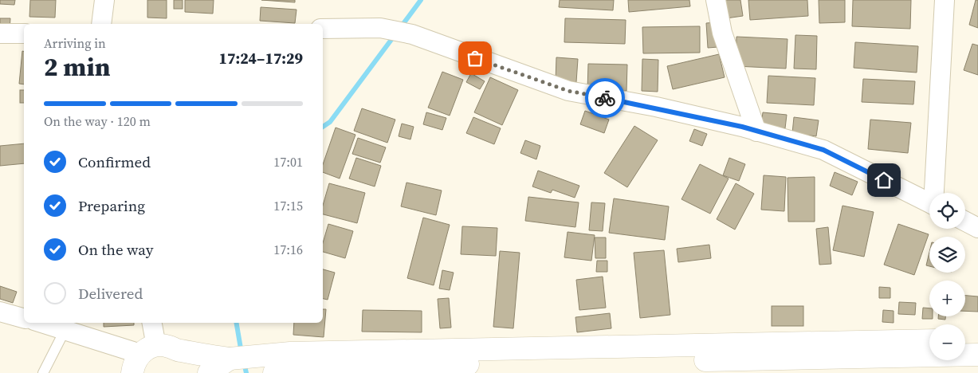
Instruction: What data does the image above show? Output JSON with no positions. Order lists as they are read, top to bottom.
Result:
{
  "page": {
    "heading": ["2 min", "Arriving in", "17:24–17:29"],
    "bar": "On the way · 120 m",
    "list": [
      ["Confirmed", "17:01"],
      ["Preparing", "17:15"],
      ["On the way", "17:16"],
      "Delivered"
    ],
    "map_buttons": ["+", "−"]
  }
}
